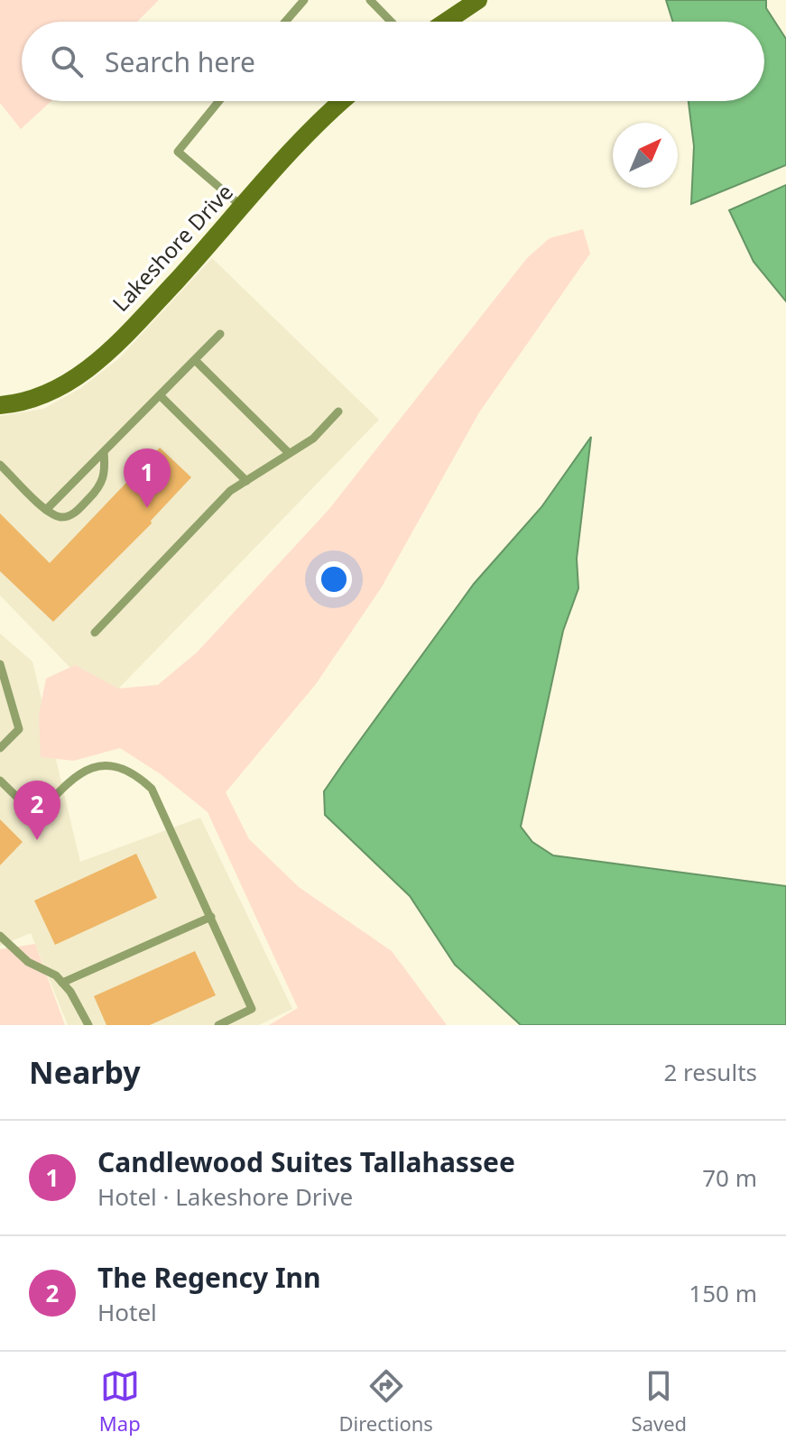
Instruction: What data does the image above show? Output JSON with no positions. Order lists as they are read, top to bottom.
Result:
{
  "streets": {
    "street": ["Lakeshore Drive"]
  },
  "north": "top right",
  "page": {
    "search": "Search here",
    "pins": ["1", "2"],
    "heading": ["Nearby", "2 results"],
    "list": [
      {
        "mark": "1",
        "name": "Candlewood Suites Tallahassee",
        "note": "Hotel · Lakeshore Drive",
        "value": "70 m"
      },
      {
        "mark": "2",
        "name": "The Regency Inn",
        "note": "Hotel",
        "value": "150 m"
      }
    ],
    "nav": ["Map", "Directions", "Saved"]
  }
}
